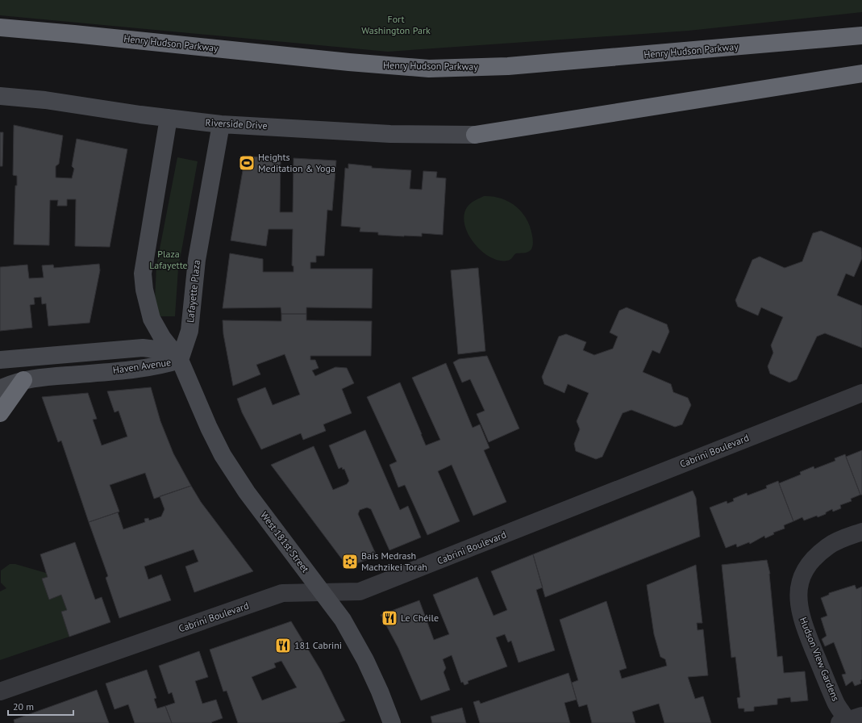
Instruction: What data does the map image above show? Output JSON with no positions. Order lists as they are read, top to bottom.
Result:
{
  "streets": {
    "highway": ["Henry Hudson Parkway"],
    "main road": [
      "Riverside Drive",
      "Lafayette Plaza",
      "Haven Avenue",
      "West 181st Street"
    ],
    "street": ["Cabrini Boulevard", "Hudson View Gardens"]
  },
  "crossings": [
    ["Riverside Drive", "Lafayette Plaza"],
    ["Lafayette Plaza", "Haven Avenue"],
    ["Lafayette Plaza", "West 181st Street"],
    ["Haven Avenue", "West 181st Street"],
    ["Cabrini Boulevard", "West 181st Street"]
  ],
  "parks": ["Fort Washington Park", "Plaza Lafayette"],
  "places": {
    "sports": ["Heights Meditation & Yoga"],
    "synagogue": ["Bais Medrash Machzikei Torah"],
    "restaurant": ["Le Chéile", "181 Cabrini"]
  },
  "scale_bar": "20 m"
}
